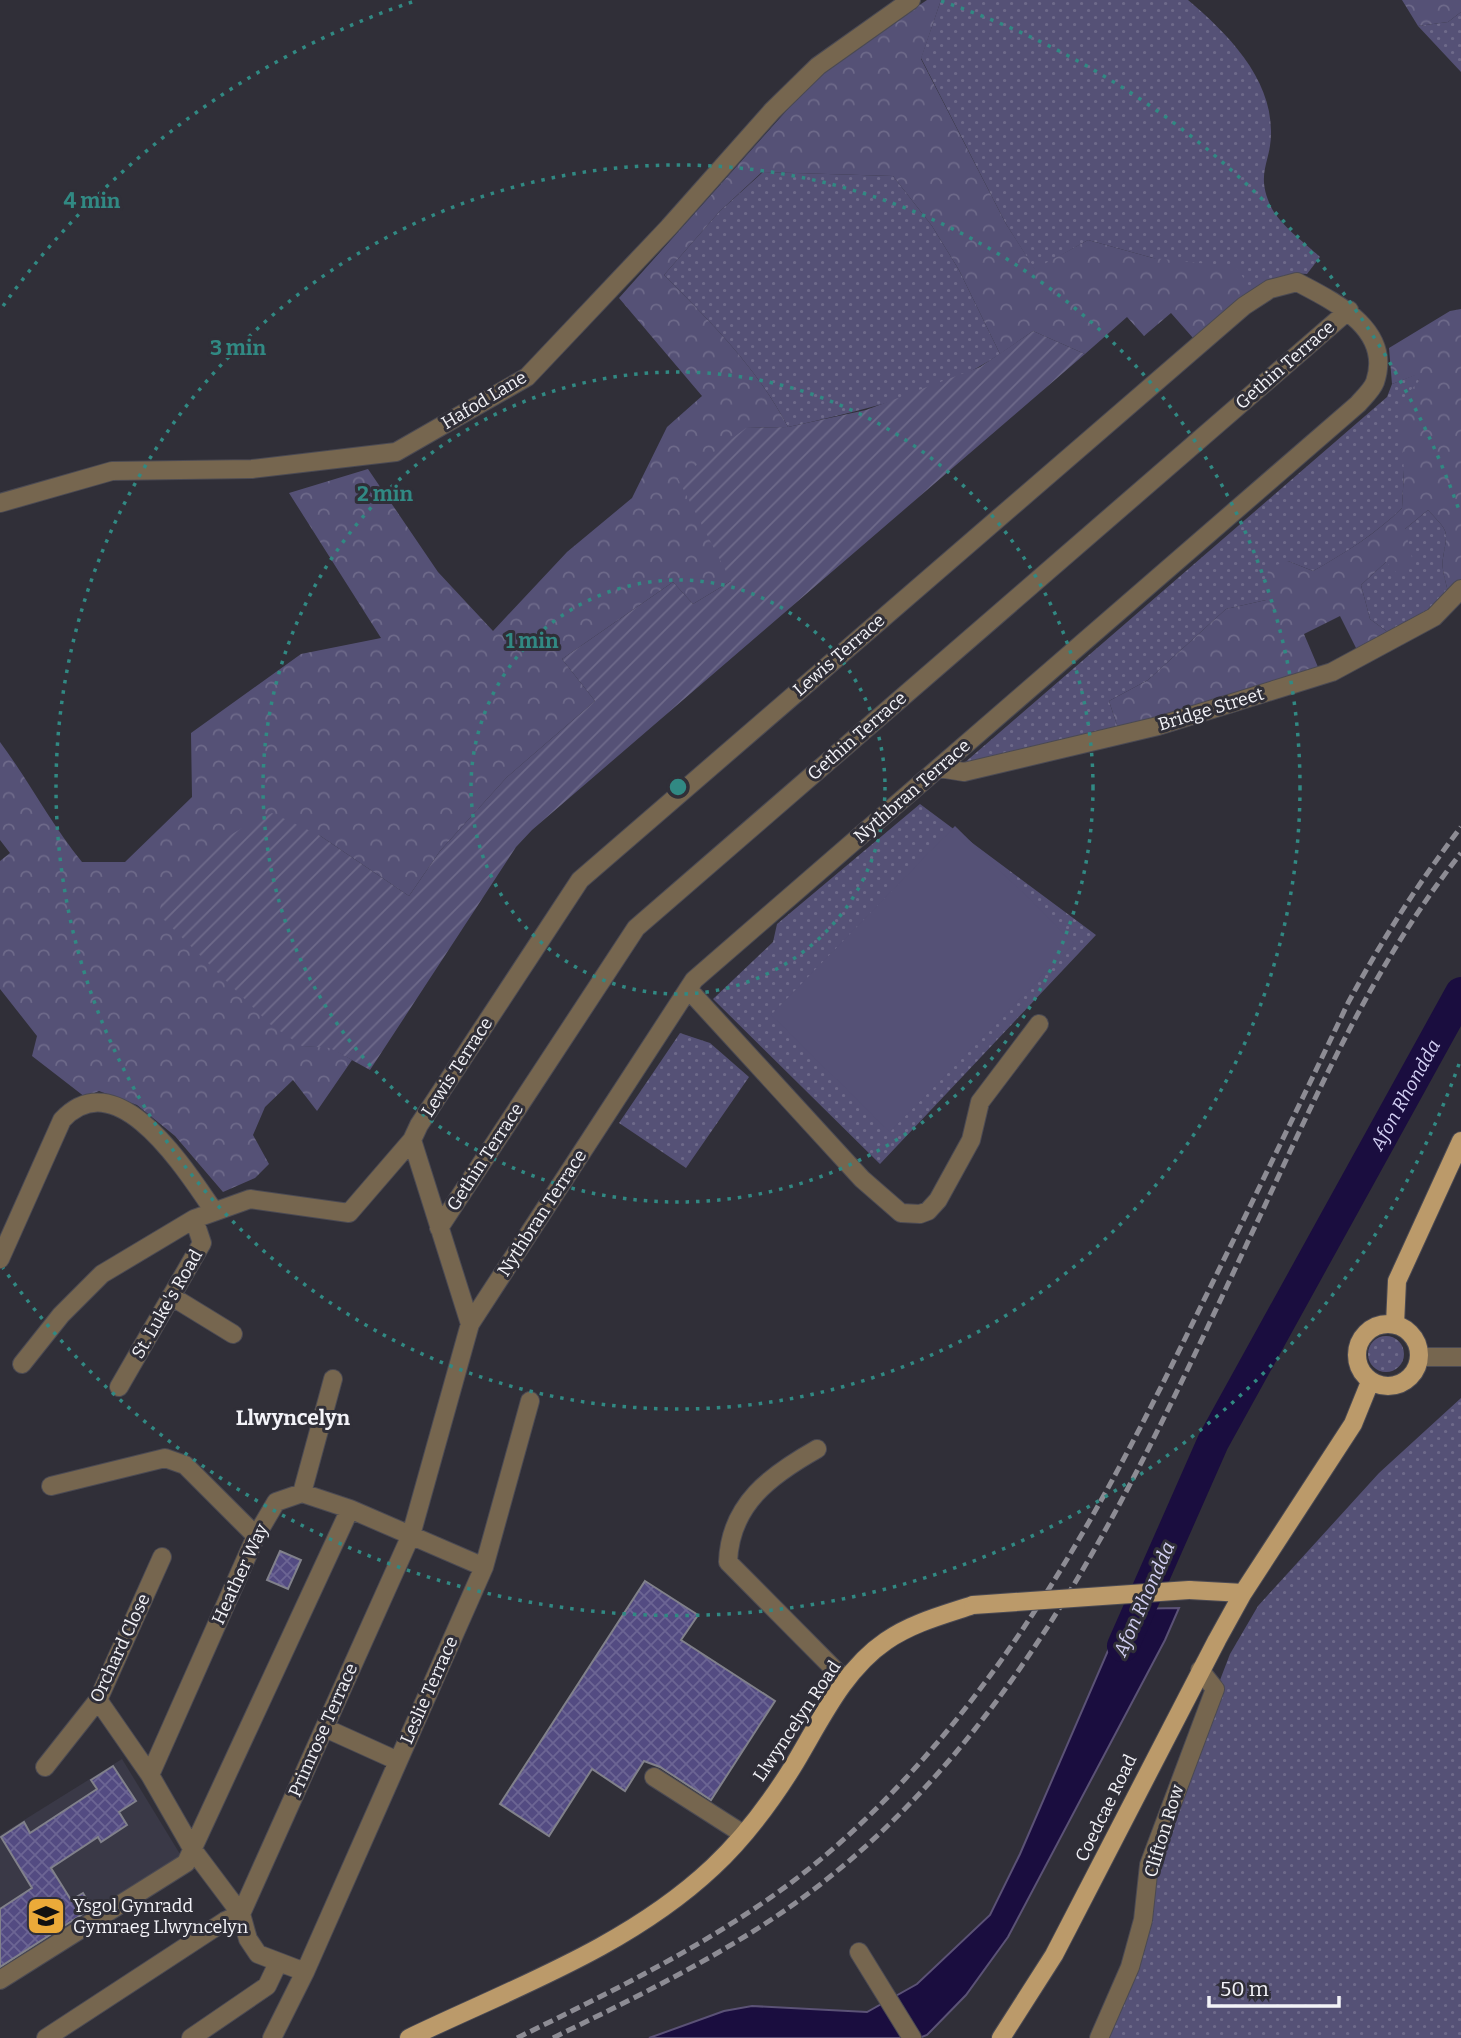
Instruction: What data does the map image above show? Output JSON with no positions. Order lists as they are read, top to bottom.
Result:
{
  "streets": {
    "main road": ["Llwyncelyn Road", "Coedcae Road"],
    "street": [
      "Gethin Terrace",
      "Hafod Lane",
      "Lewis Terrace",
      "Bridge Street",
      "Nythbran Terrace",
      "St. Luke's Road",
      "Heather Way",
      "Orchard Close",
      "Leslie Terrace",
      "Primrose Terrace",
      "Clifton Row"
    ]
  },
  "crossings": [
    ["Gethin Terrace", "Lewis Terrace"],
    ["Gethin Terrace", "Nythbran Terrace"],
    ["Lewis Terrace", "Nythbran Terrace"],
    ["Lewis Terrace", "St. Luke's Road"],
    ["Bridge Street", "Nythbran Terrace"],
    ["Nythbran Terrace", "Primrose Terrace"],
    ["Llwyncelyn Road", "Coedcae Road"],
    ["Coedcae Road", "Clifton Row"]
  ],
  "districts": ["Llwyncelyn"],
  "water": ["Afon Rhondda"],
  "places": {
    "school or university": ["Ysgol Gynradd Gymraeg Llwyncelyn"]
  },
  "scale_bar": "50 m",
  "rings": [
    "4 min",
    "3 min",
    "2 min",
    "1 min"
  ]
}
